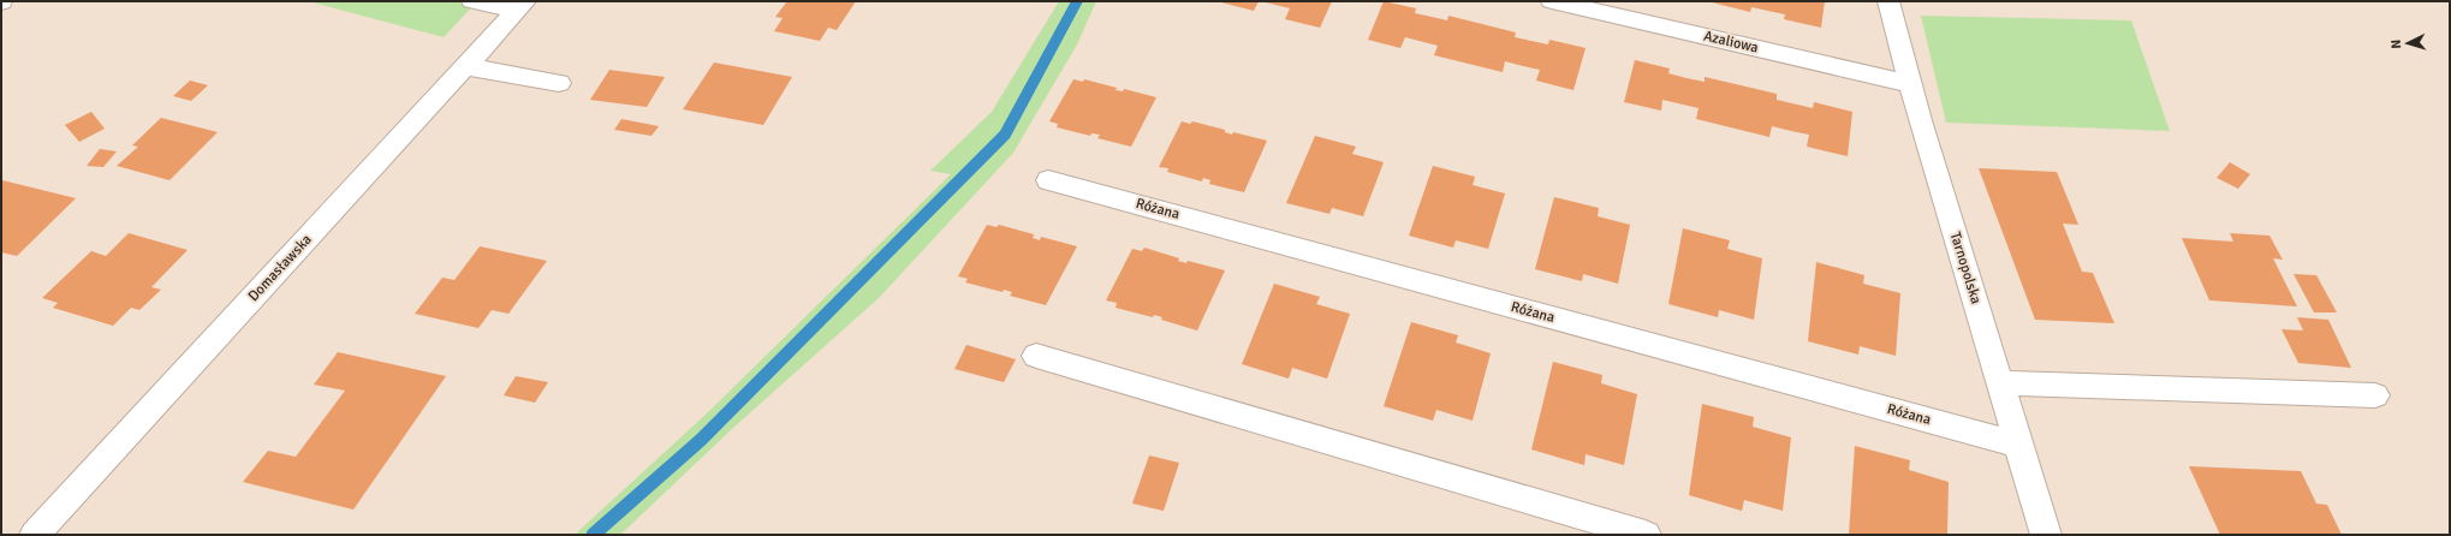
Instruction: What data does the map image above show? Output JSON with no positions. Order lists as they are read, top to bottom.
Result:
{
  "streets": {
    "street": [
      "Azaliowa",
      "Różana",
      "Domasławska",
      "Tarnopolska"
    ]
  },
  "crossings": [
    ["Azaliowa", "Tarnopolska"],
    ["Różana", "Tarnopolska"]
  ],
  "north": "left"
}
